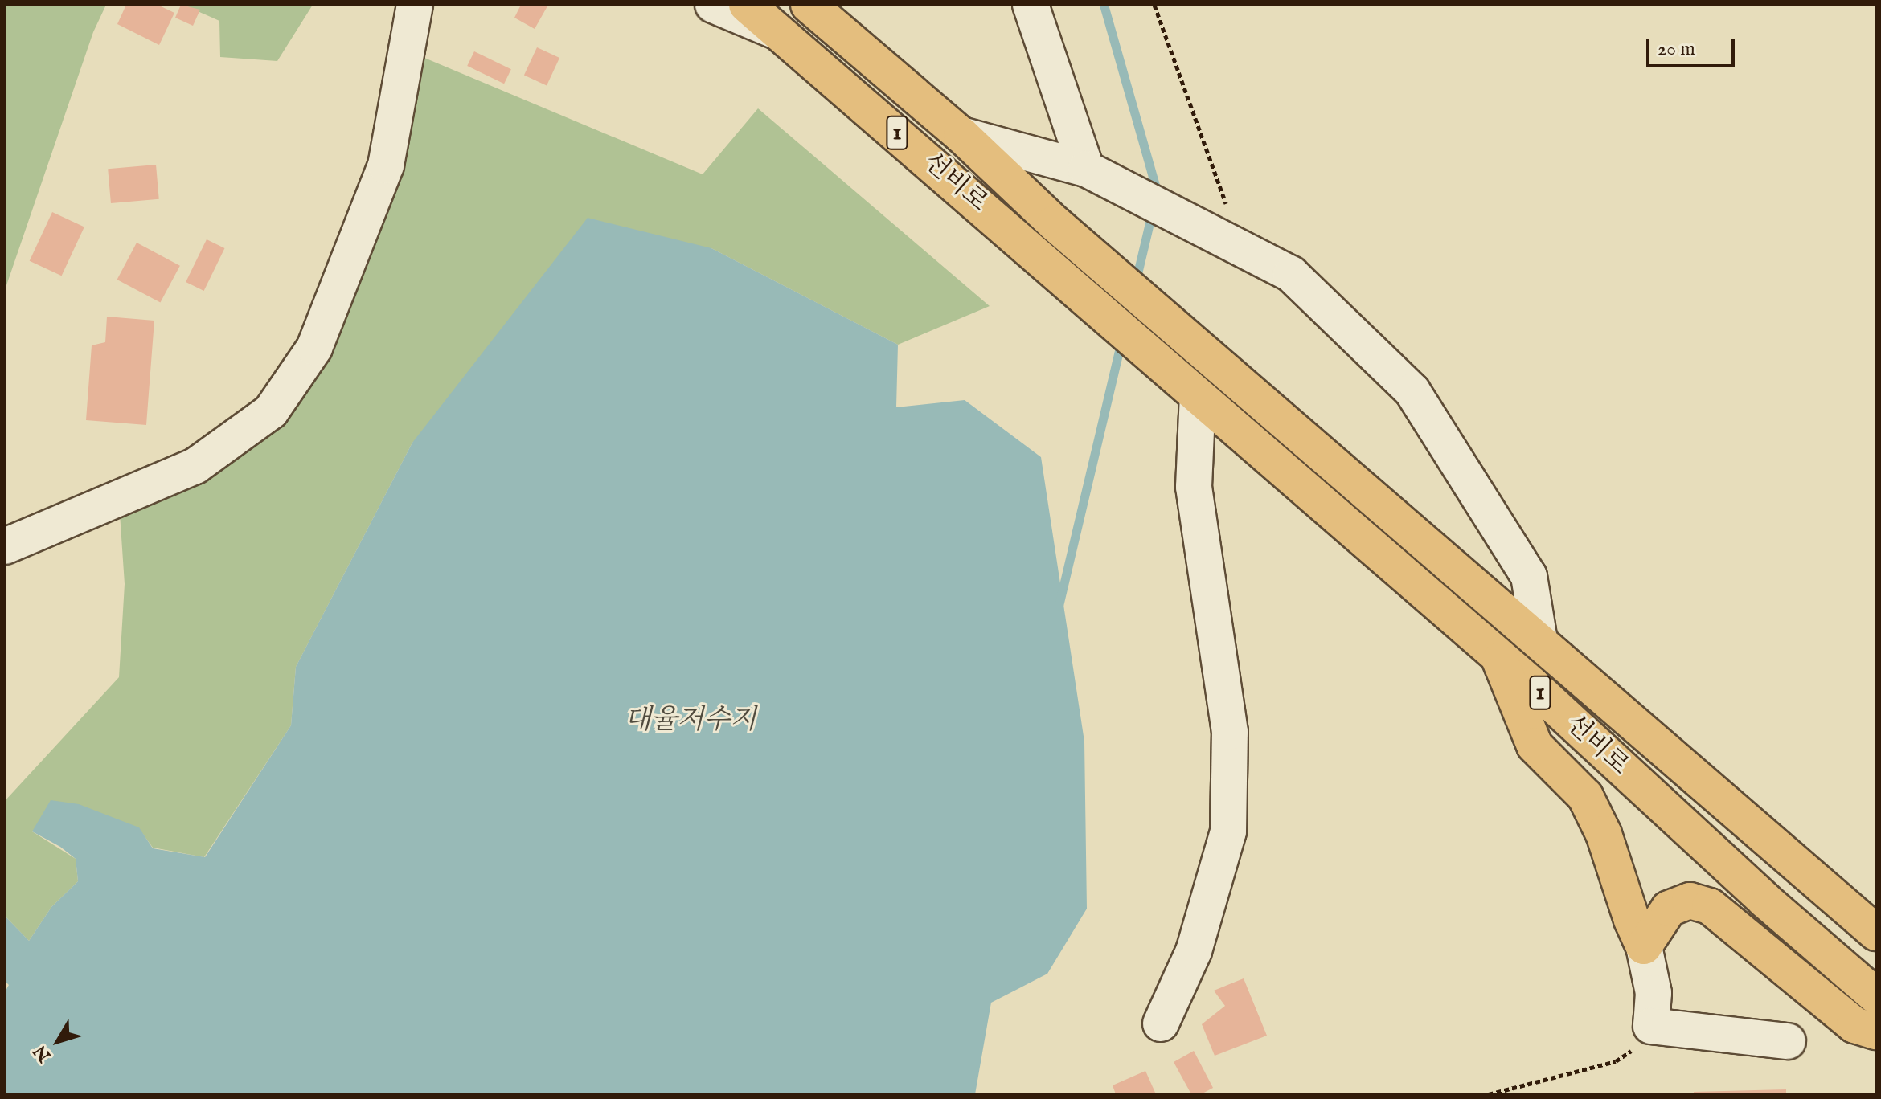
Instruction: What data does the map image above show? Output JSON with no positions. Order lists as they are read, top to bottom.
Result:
{
  "streets": {
    "main road": ["1", "선비로"]
  },
  "water": ["대율저수지"],
  "scale_bar": "20 m",
  "north": "bottom left"
}
